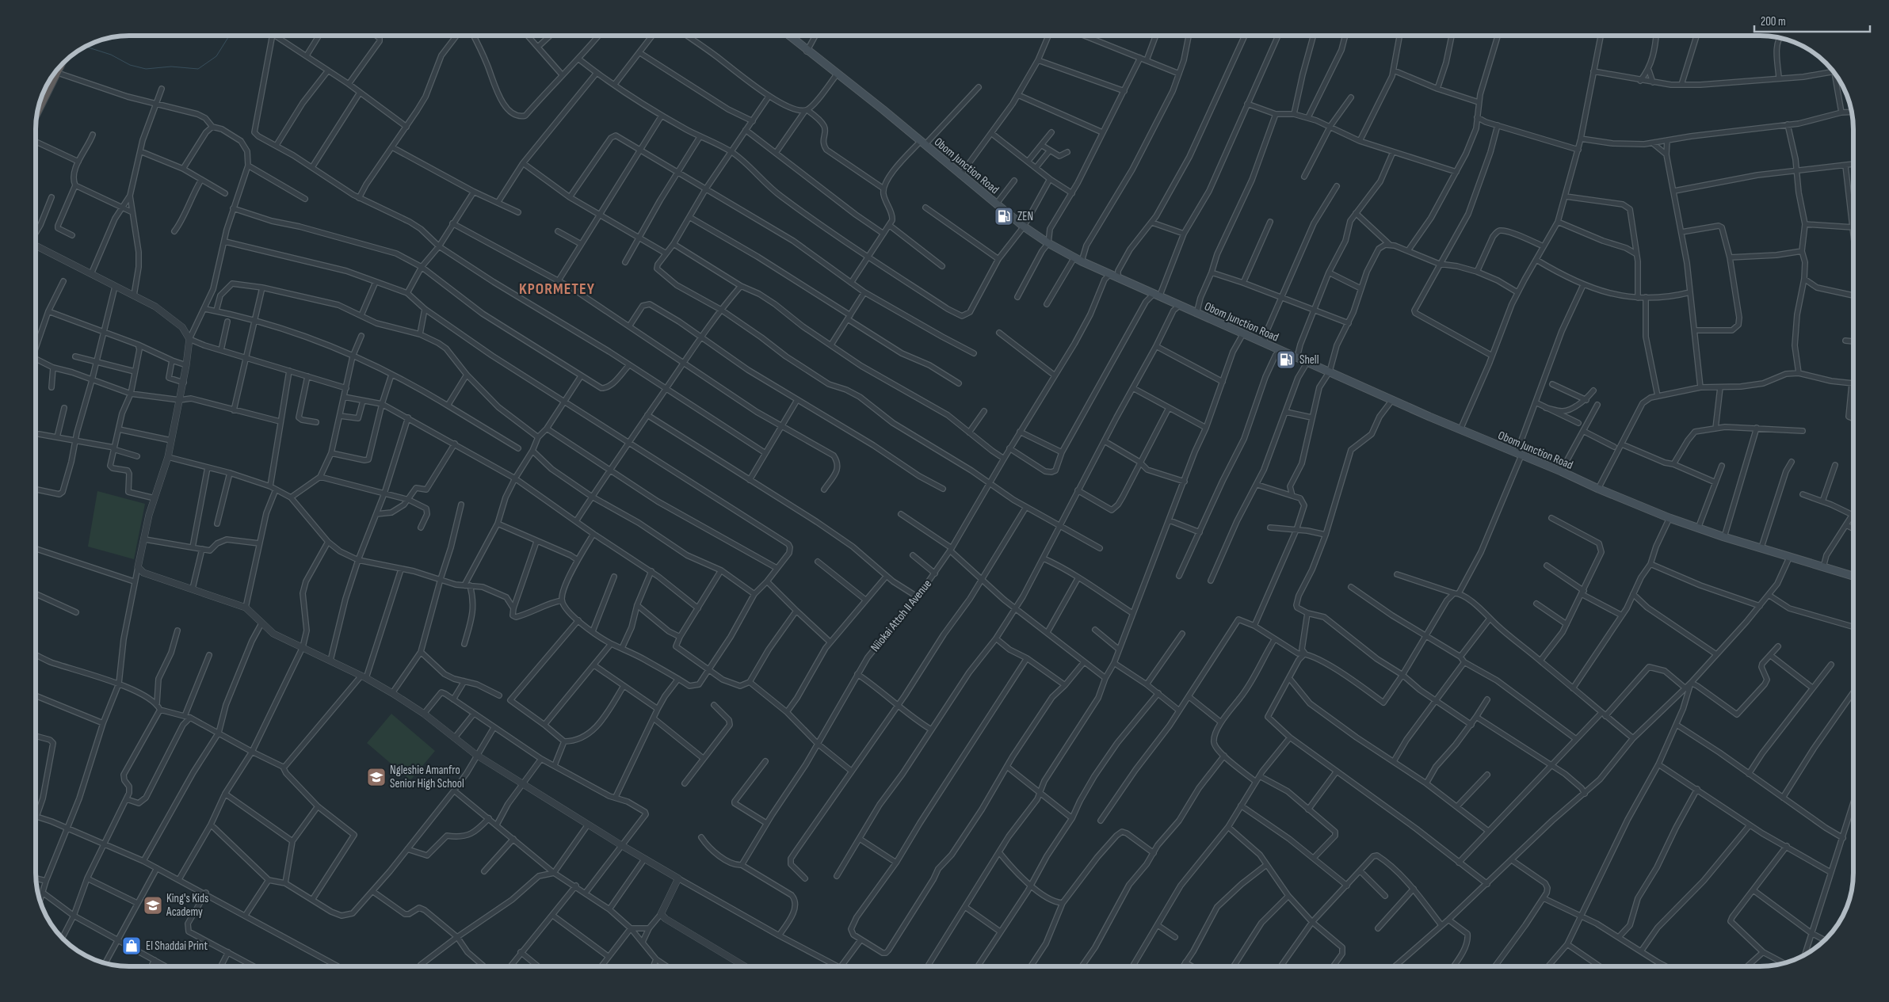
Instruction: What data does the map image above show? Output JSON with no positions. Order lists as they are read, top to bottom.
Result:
{
  "streets": {
    "main road": ["Obom Junction Road"],
    "street": ["Niiokai Attoh II Avenue"]
  },
  "crossings": [
    ["Obom Junction Road", "Niiokai Attoh II Avenue"]
  ],
  "districts": ["KPORMETEY"],
  "places": {
    "fuel station": ["ZEN", "Shell"],
    "school or university": ["Ngleshie Amanfro Senior High School", "King's Kids Academy"],
    "shop": ["El Shaddai Print"]
  },
  "scale_bar": "200 m"
}
